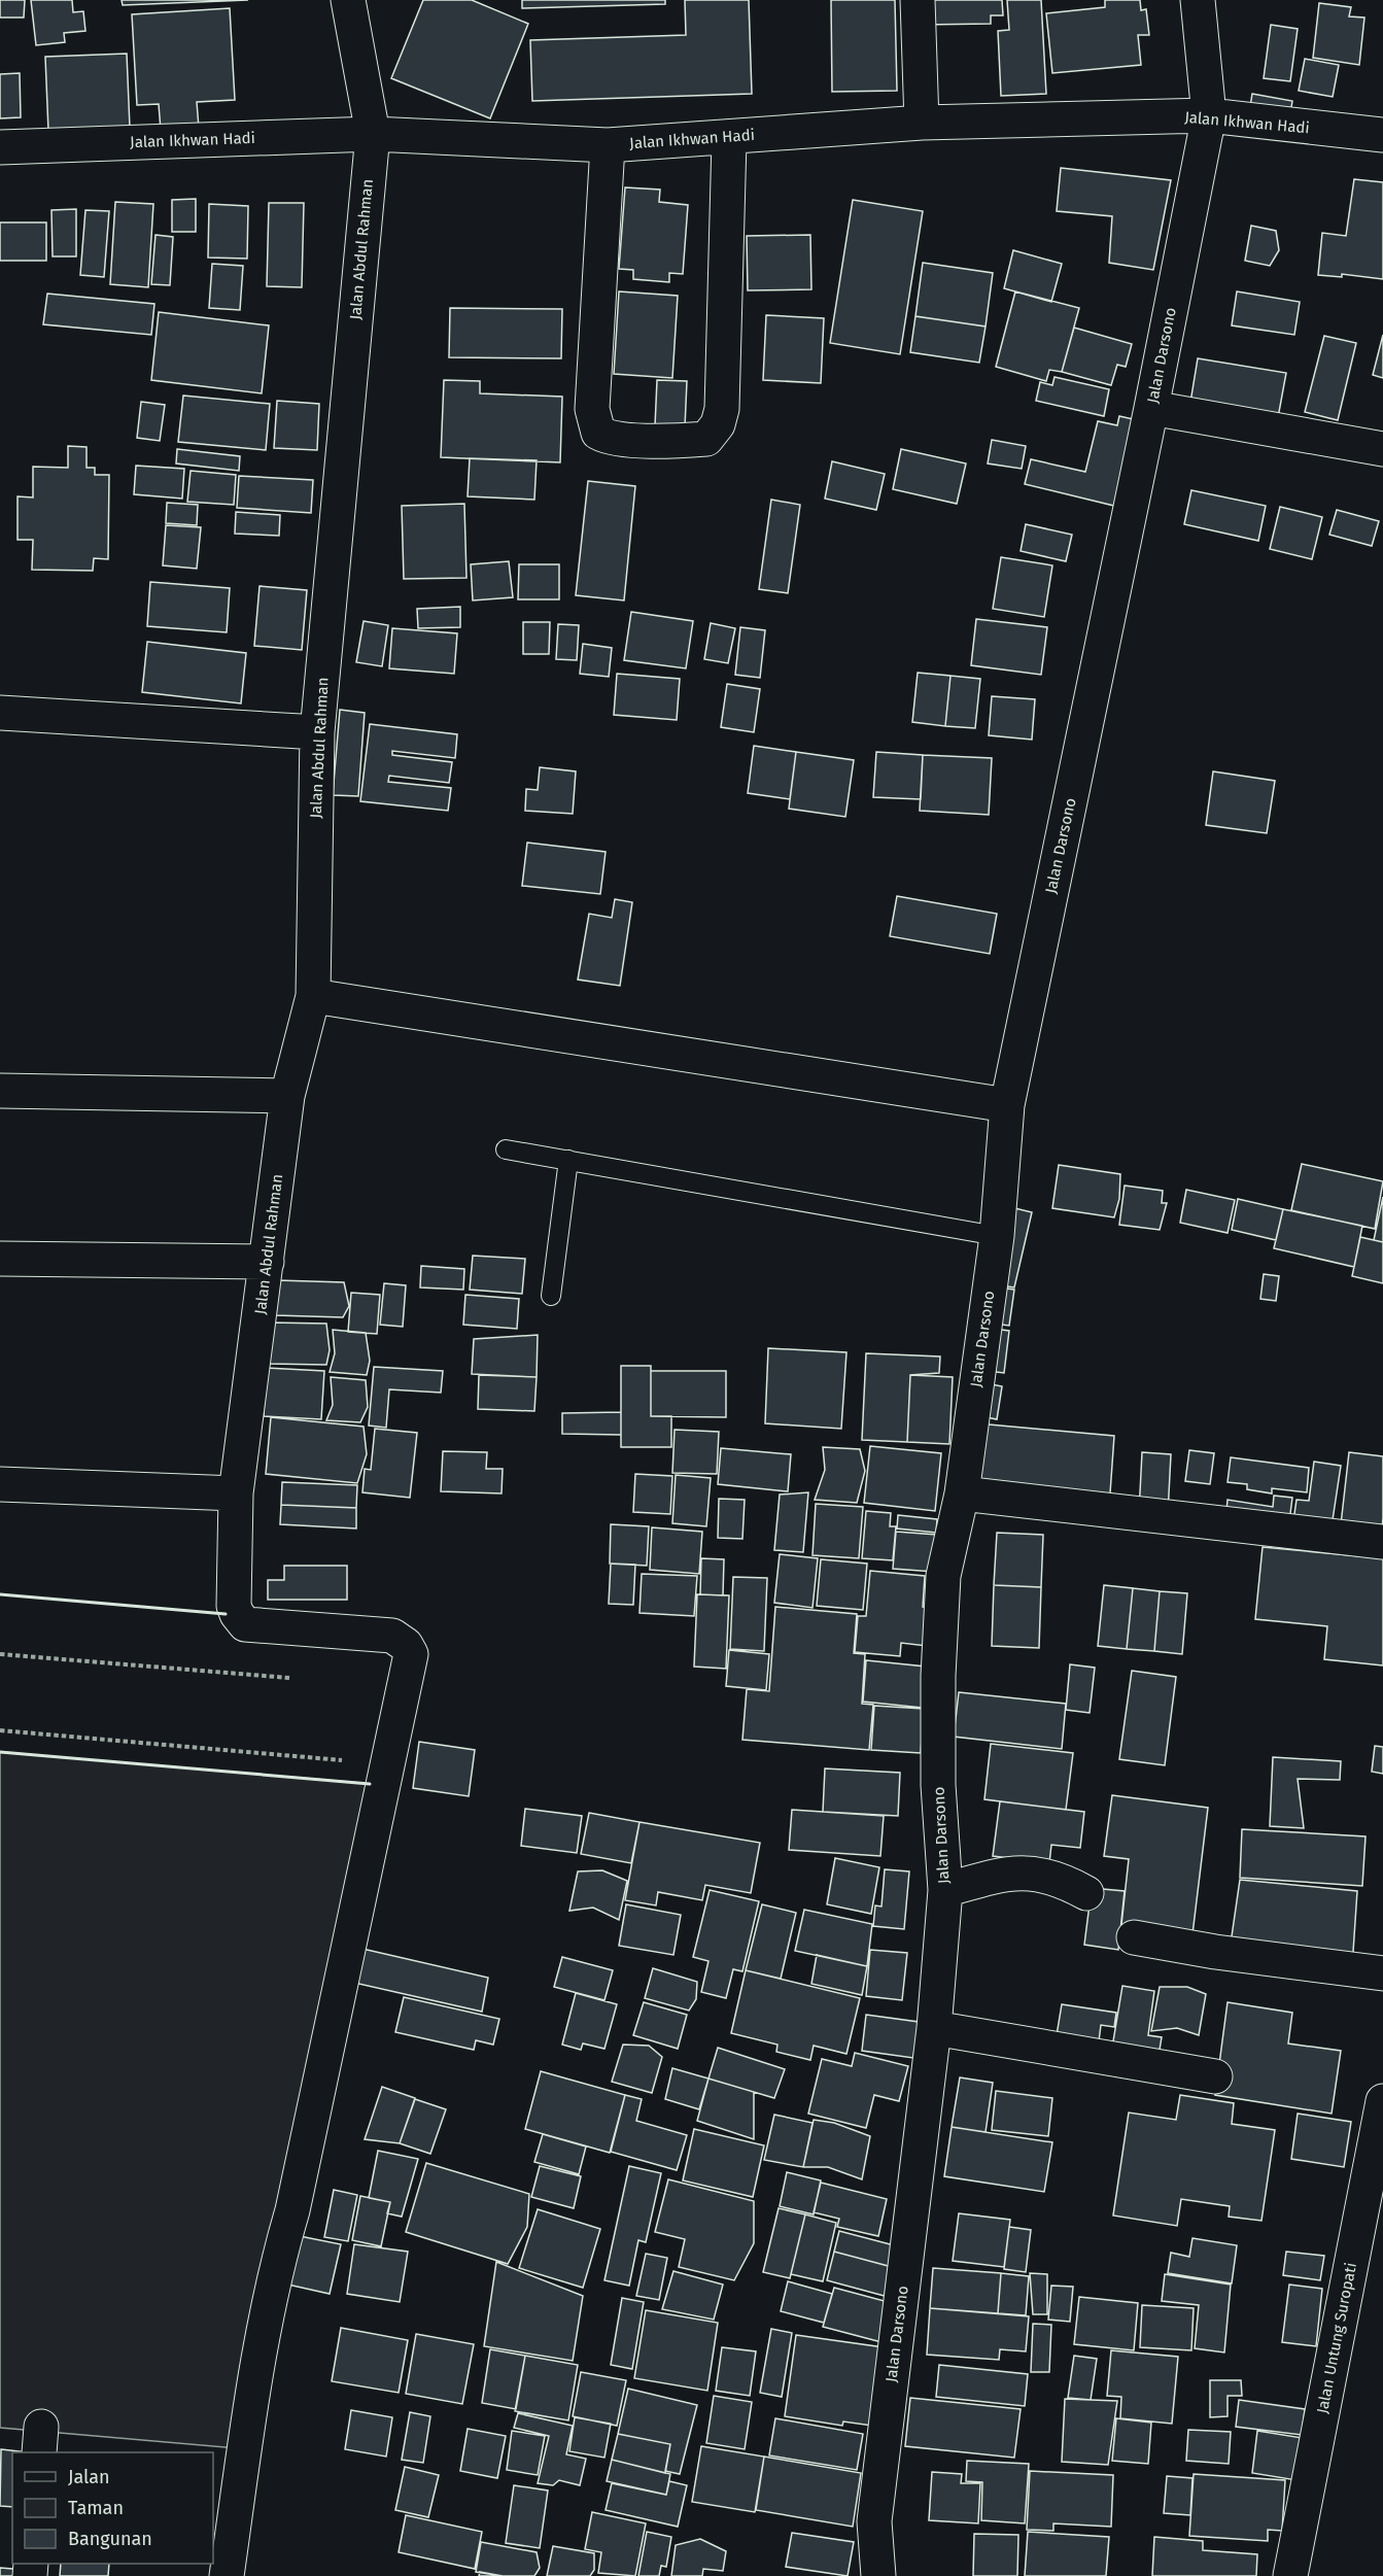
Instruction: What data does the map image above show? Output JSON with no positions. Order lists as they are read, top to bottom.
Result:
{
  "streets": {
    "street": [
      "Jalan Ikhwan Hadi",
      "Jalan Abdul Rahman",
      "Jalan Darsono",
      "Jalan Untung Suropati"
    ]
  },
  "crossings": [
    ["Jalan Ikhwan Hadi", "Jalan Abdul Rahman"],
    ["Jalan Ikhwan Hadi", "Jalan Darsono"]
  ],
  "legend": ["Jalan", "Taman", "Bangunan"]
}
